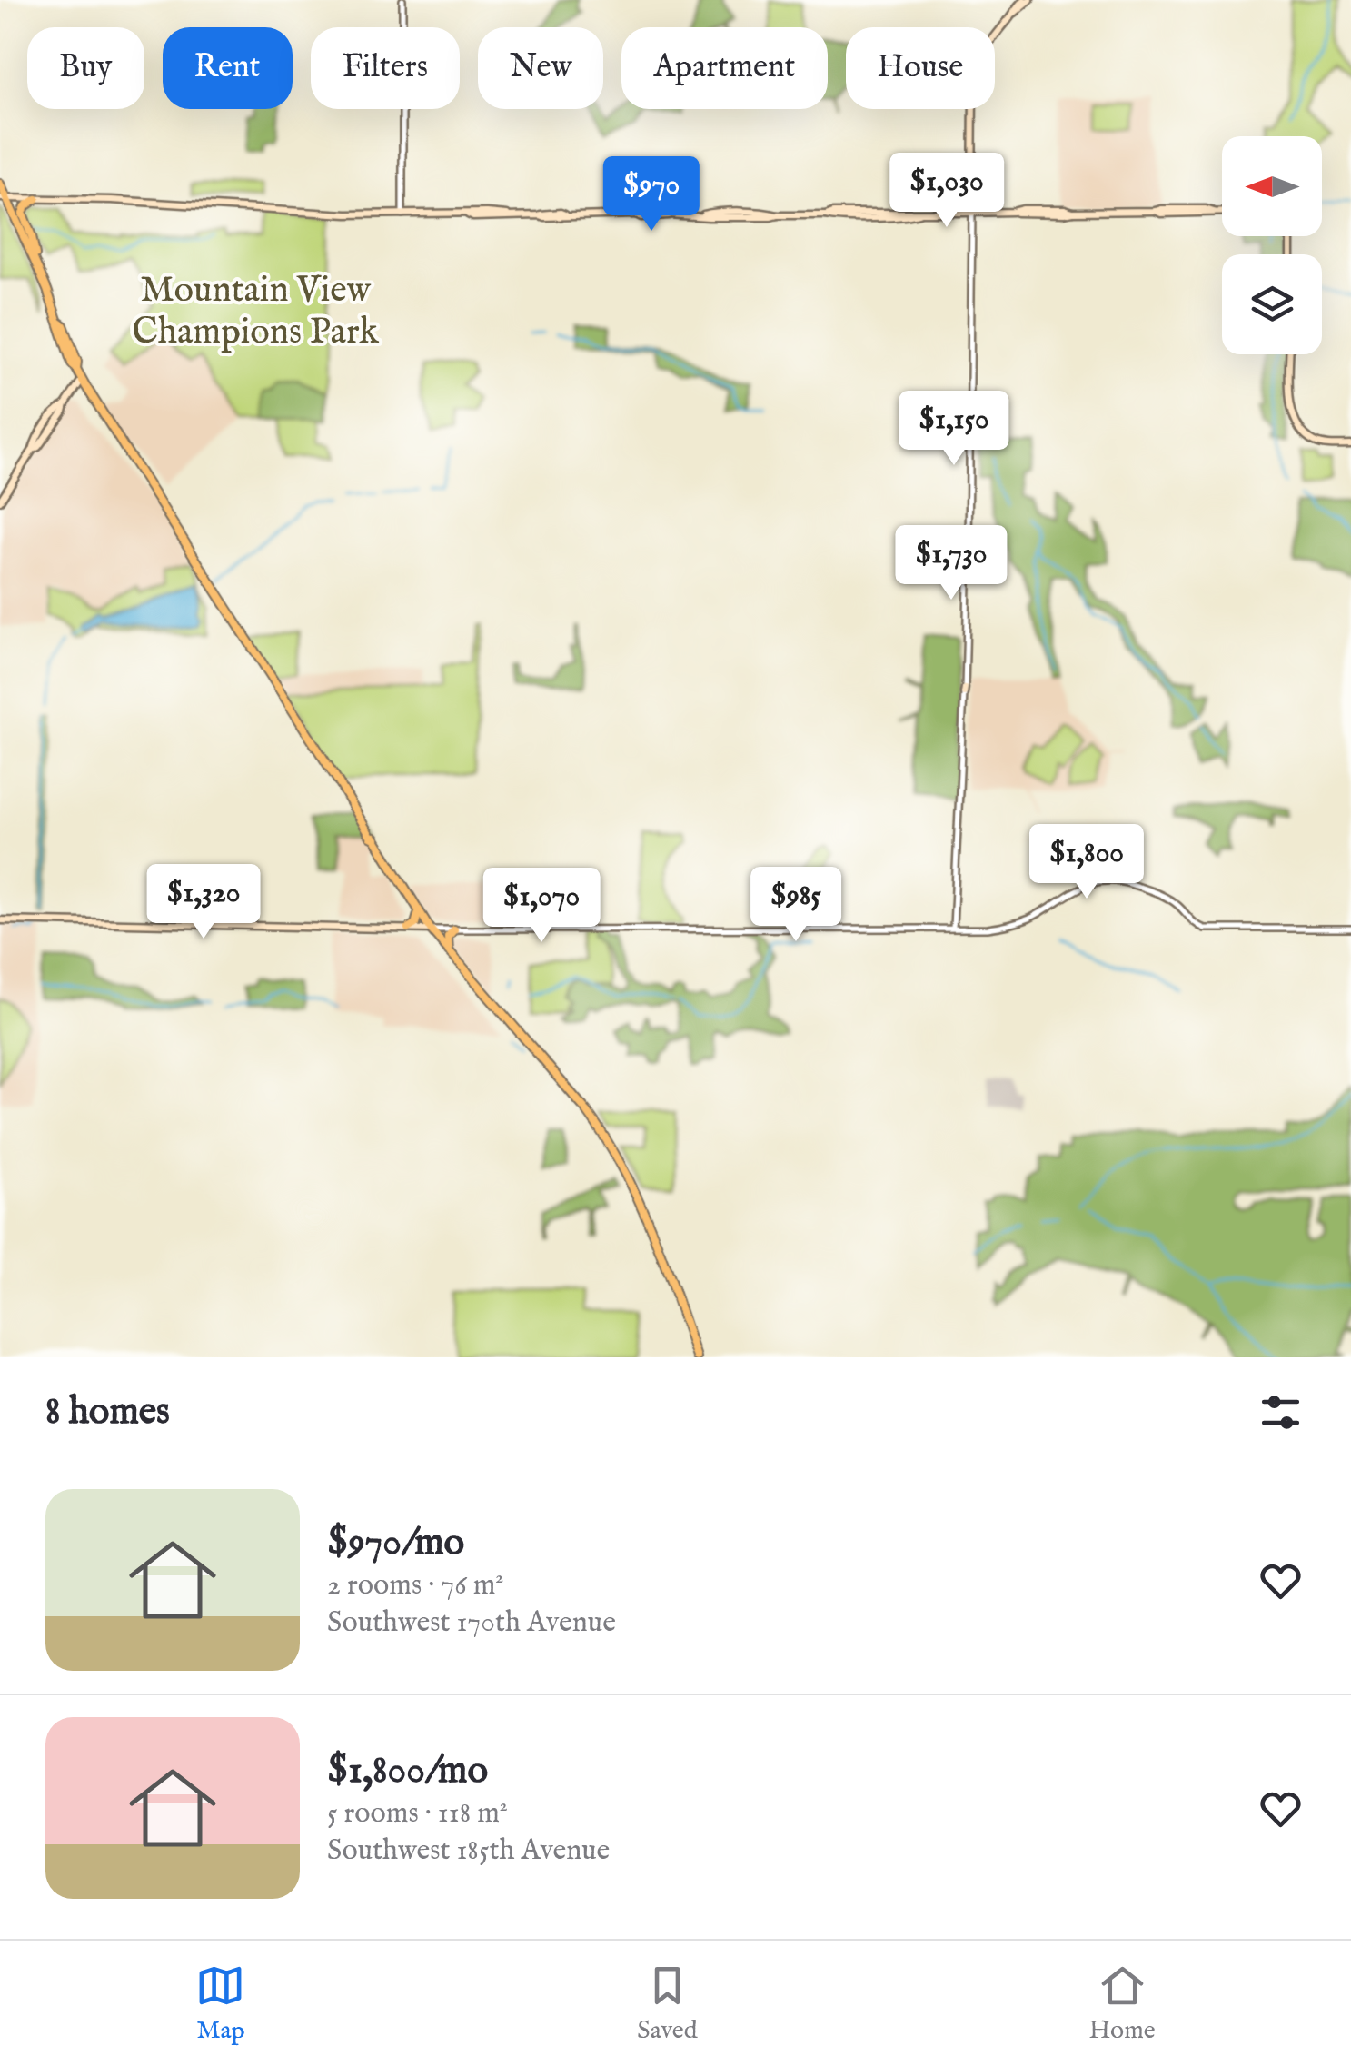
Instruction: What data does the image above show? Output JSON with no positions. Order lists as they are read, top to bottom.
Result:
{
  "parks": ["Mountain View Champions Park"],
  "north": "left",
  "page": {
    "chip": [
      "Buy",
      "Rent",
      "Filters",
      "New",
      "Apartment",
      "House"
    ],
    "price": [
      "$1,030",
      "$970",
      "$1,150",
      "$1,730",
      "$1,800",
      "$1,320",
      "$985",
      "$1,070"
    ],
    "heading": "8 homes",
    "list": [
      {
        "name": "$970/mo",
        "note": "2 rooms · 76 m² · Southwest 170th Avenue"
      },
      {
        "name": "$1,800/mo",
        "note": "5 rooms · 118 m² · Southwest 185th Avenue"
      }
    ],
    "tabs": ["Map", "Saved", "Home"]
  }
}
